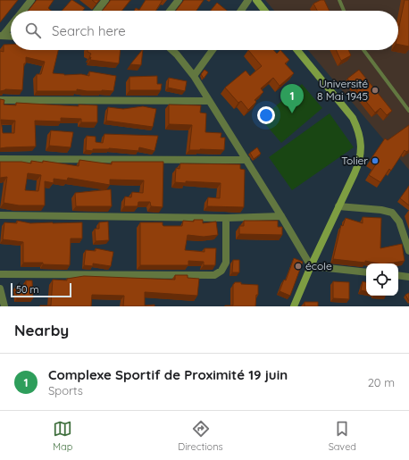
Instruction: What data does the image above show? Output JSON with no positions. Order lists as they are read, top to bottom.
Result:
{
  "places": ["Université 8 Mai 1945", "Tolier", "école"],
  "scale_bar": "50 m",
  "page": {
    "search": "Search here",
    "pins": "1",
    "scale": "50 m",
    "heading": "Nearby",
    "list": [
      {
        "mark": "1",
        "name": "Complexe Sportif de Proximité 19 juin",
        "note": "Sports",
        "value": "20 m"
      }
    ],
    "nav": ["Map", "Directions", "Saved"]
  }
}
